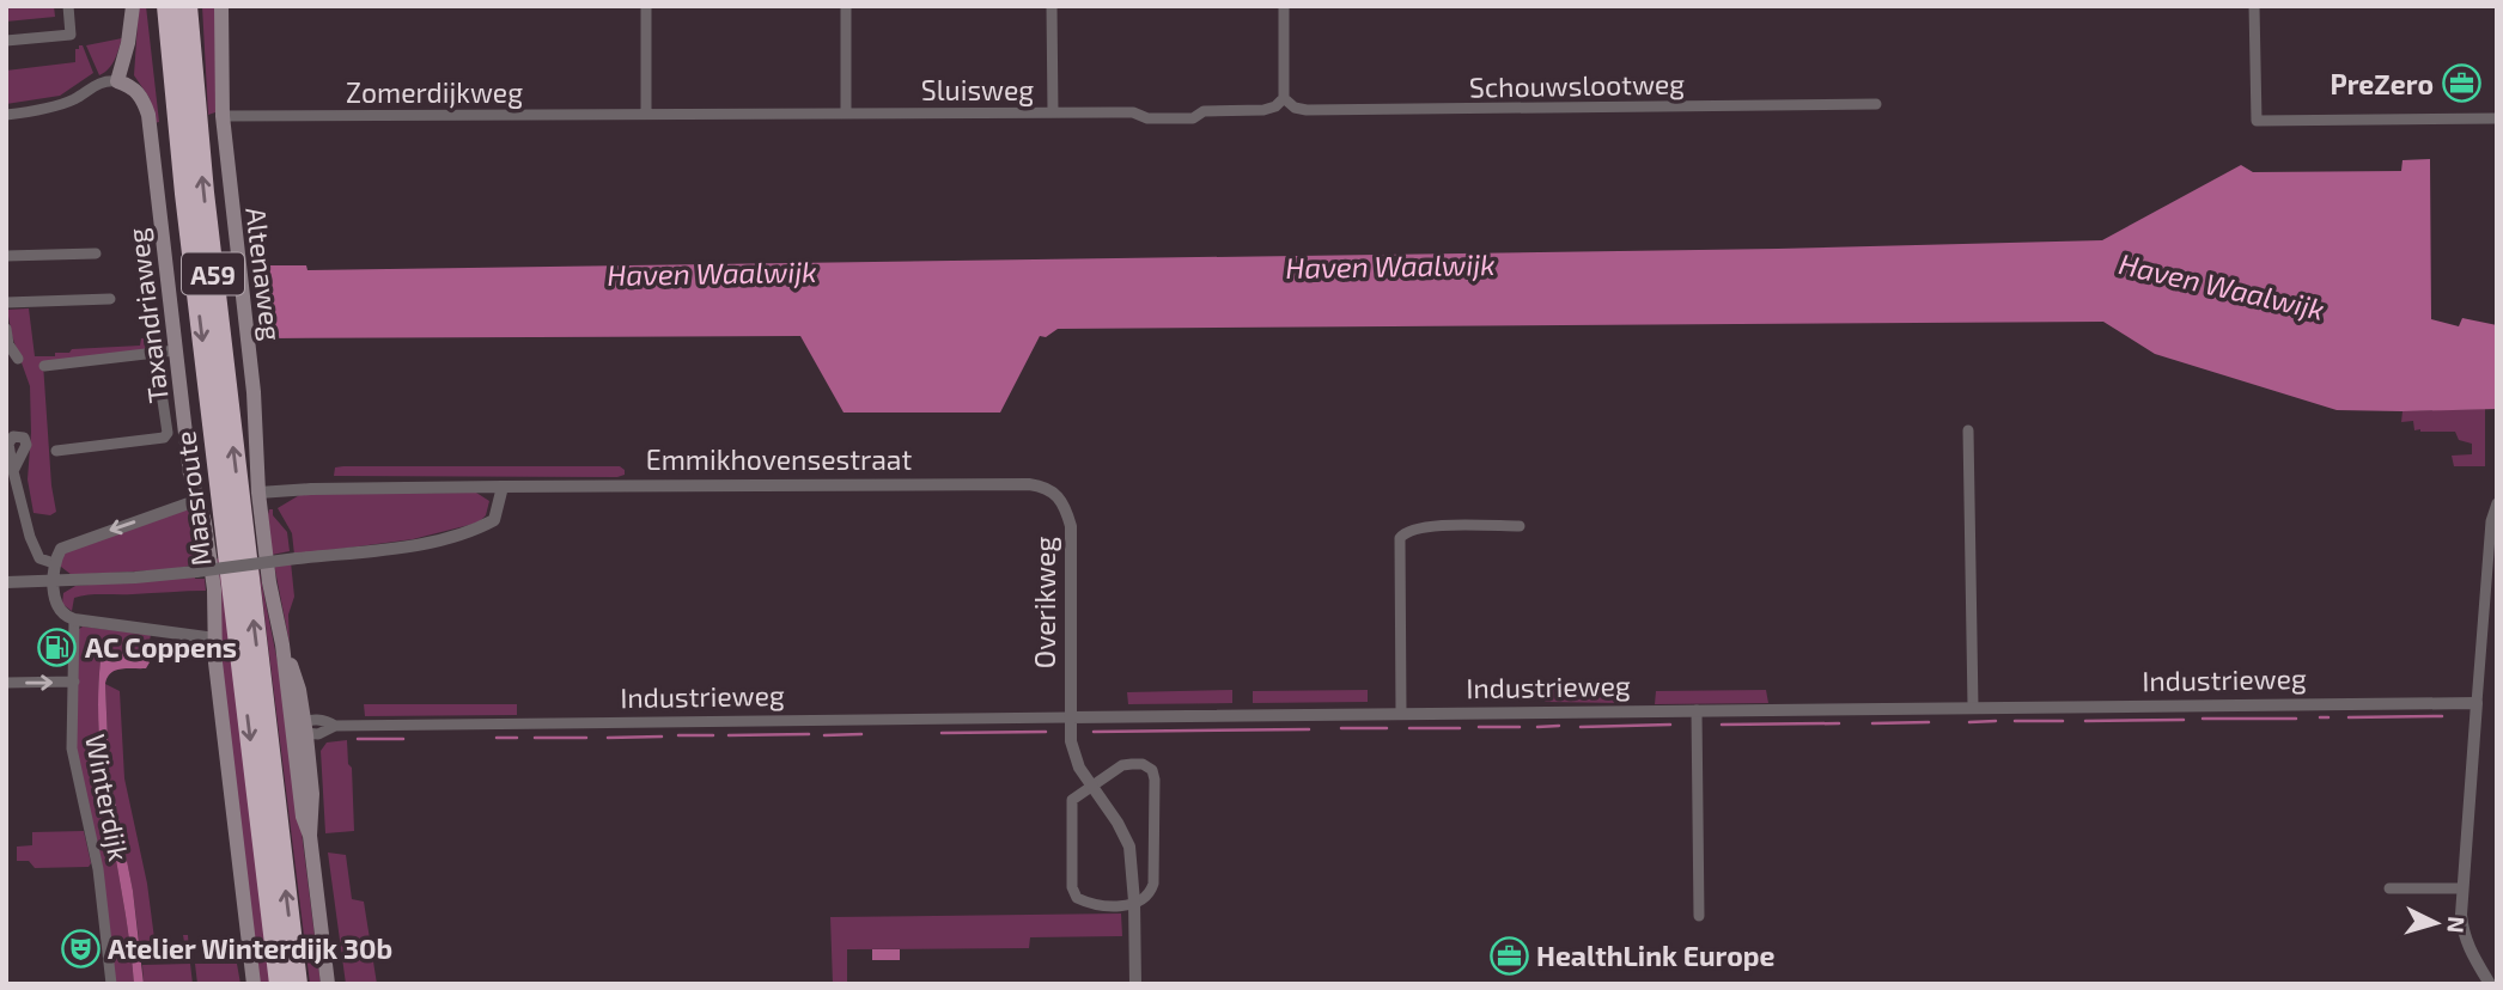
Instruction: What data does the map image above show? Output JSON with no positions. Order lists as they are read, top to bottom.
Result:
{
  "streets": {
    "highway": ["A59", "Maasroute"],
    "main road": ["Altenaweg", "Taxandriaweg"],
    "street": [
      "Schouwslootweg",
      "Sluisweg",
      "Zomerdijkweg",
      "Emmikhovensestraat",
      "Overikweg",
      "Industrieweg",
      "Winterdijk"
    ]
  },
  "crossings": [
    ["Sluisweg", "Zomerdijkweg"],
    ["Zomerdijkweg", "Altenaweg"],
    ["Altenaweg", "Emmikhovensestraat"],
    ["Altenaweg", "Industrieweg"],
    ["Emmikhovensestraat", "Overikweg"],
    ["Overikweg", "Industrieweg"]
  ],
  "water": ["Haven Waalwijk"],
  "places": {
    "office": ["PreZero", "HealthLink Europe"],
    "fuel station": ["AC Coppens"],
    "theatre": ["Atelier Winterdijk 30b"]
  },
  "north": "right"
}
